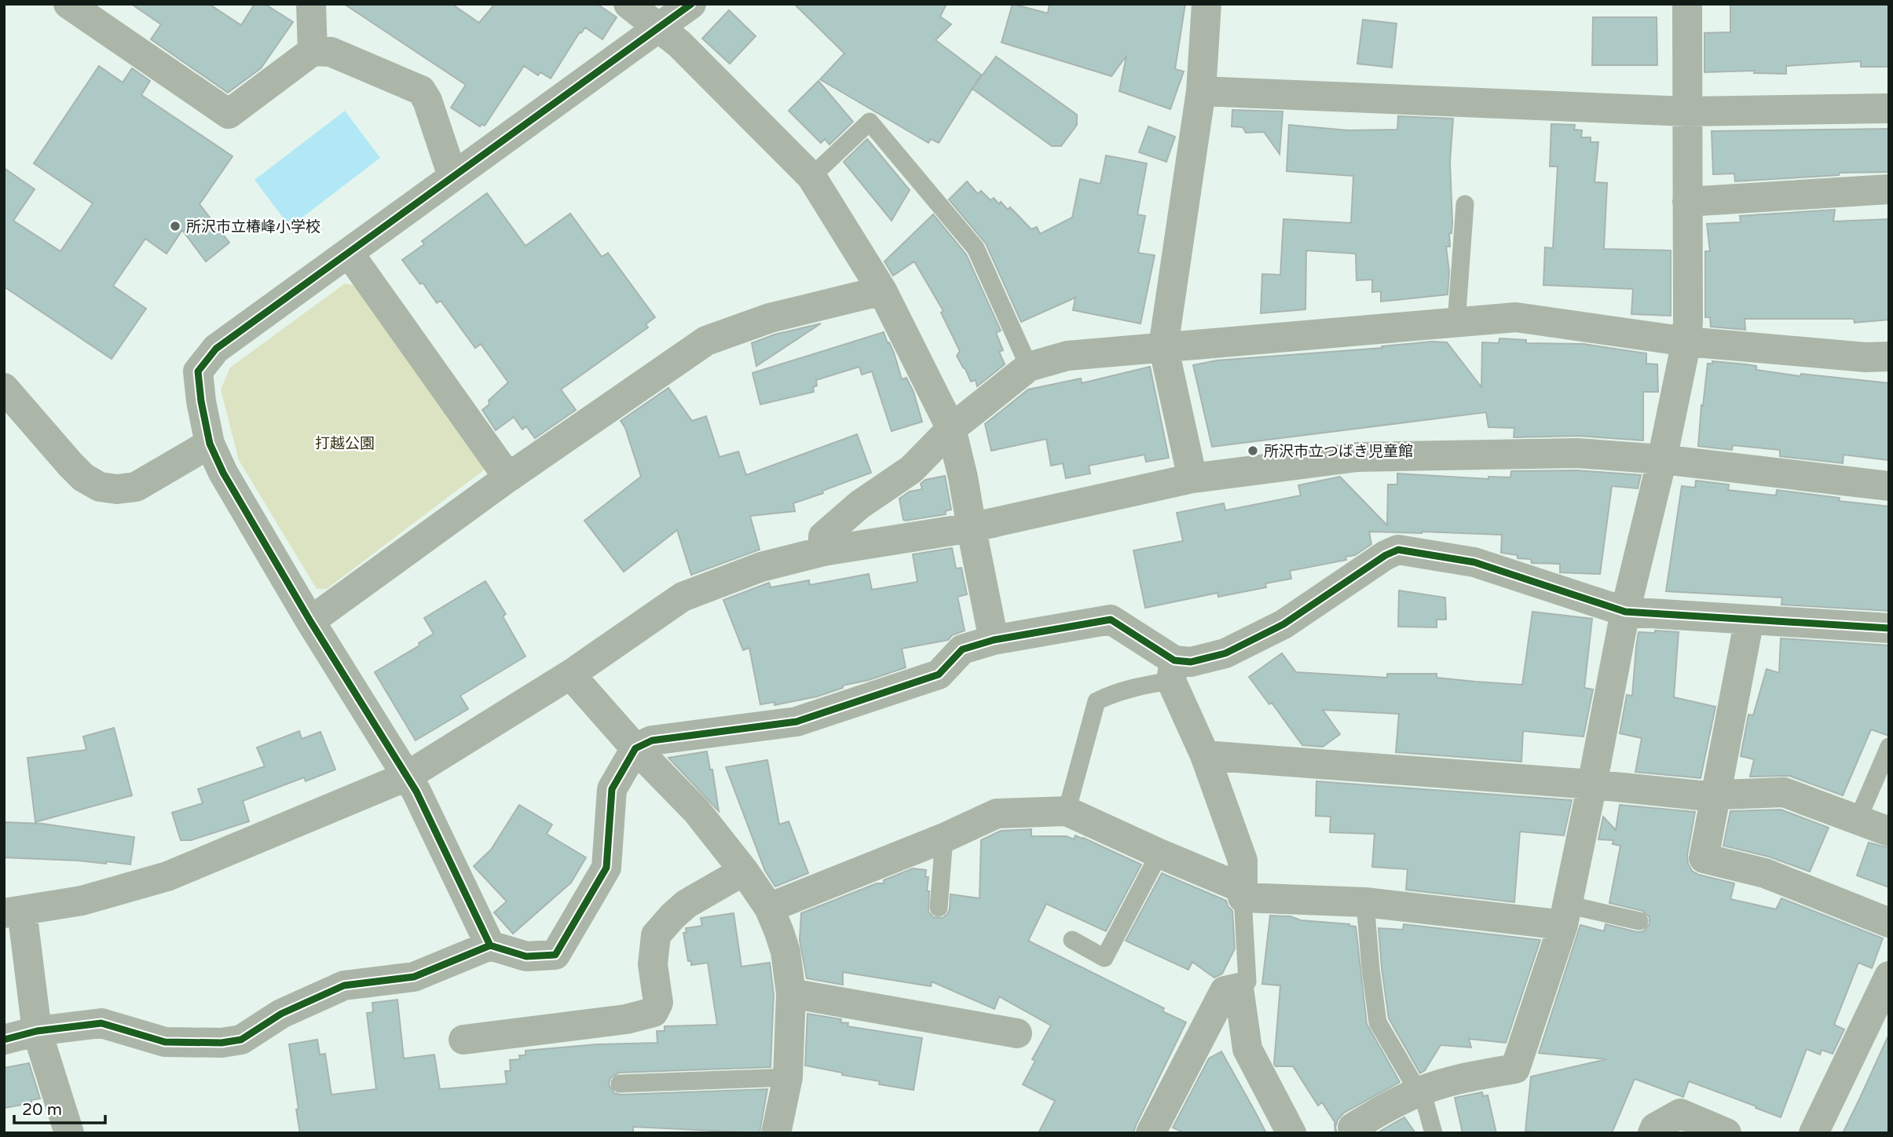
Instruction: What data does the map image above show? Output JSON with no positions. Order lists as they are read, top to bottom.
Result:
{
  "parks": ["打越公園"],
  "places": ["所沢市立椿峰小学校", "所沢市立つばき児童館"],
  "scale_bar": "20 m"
}
